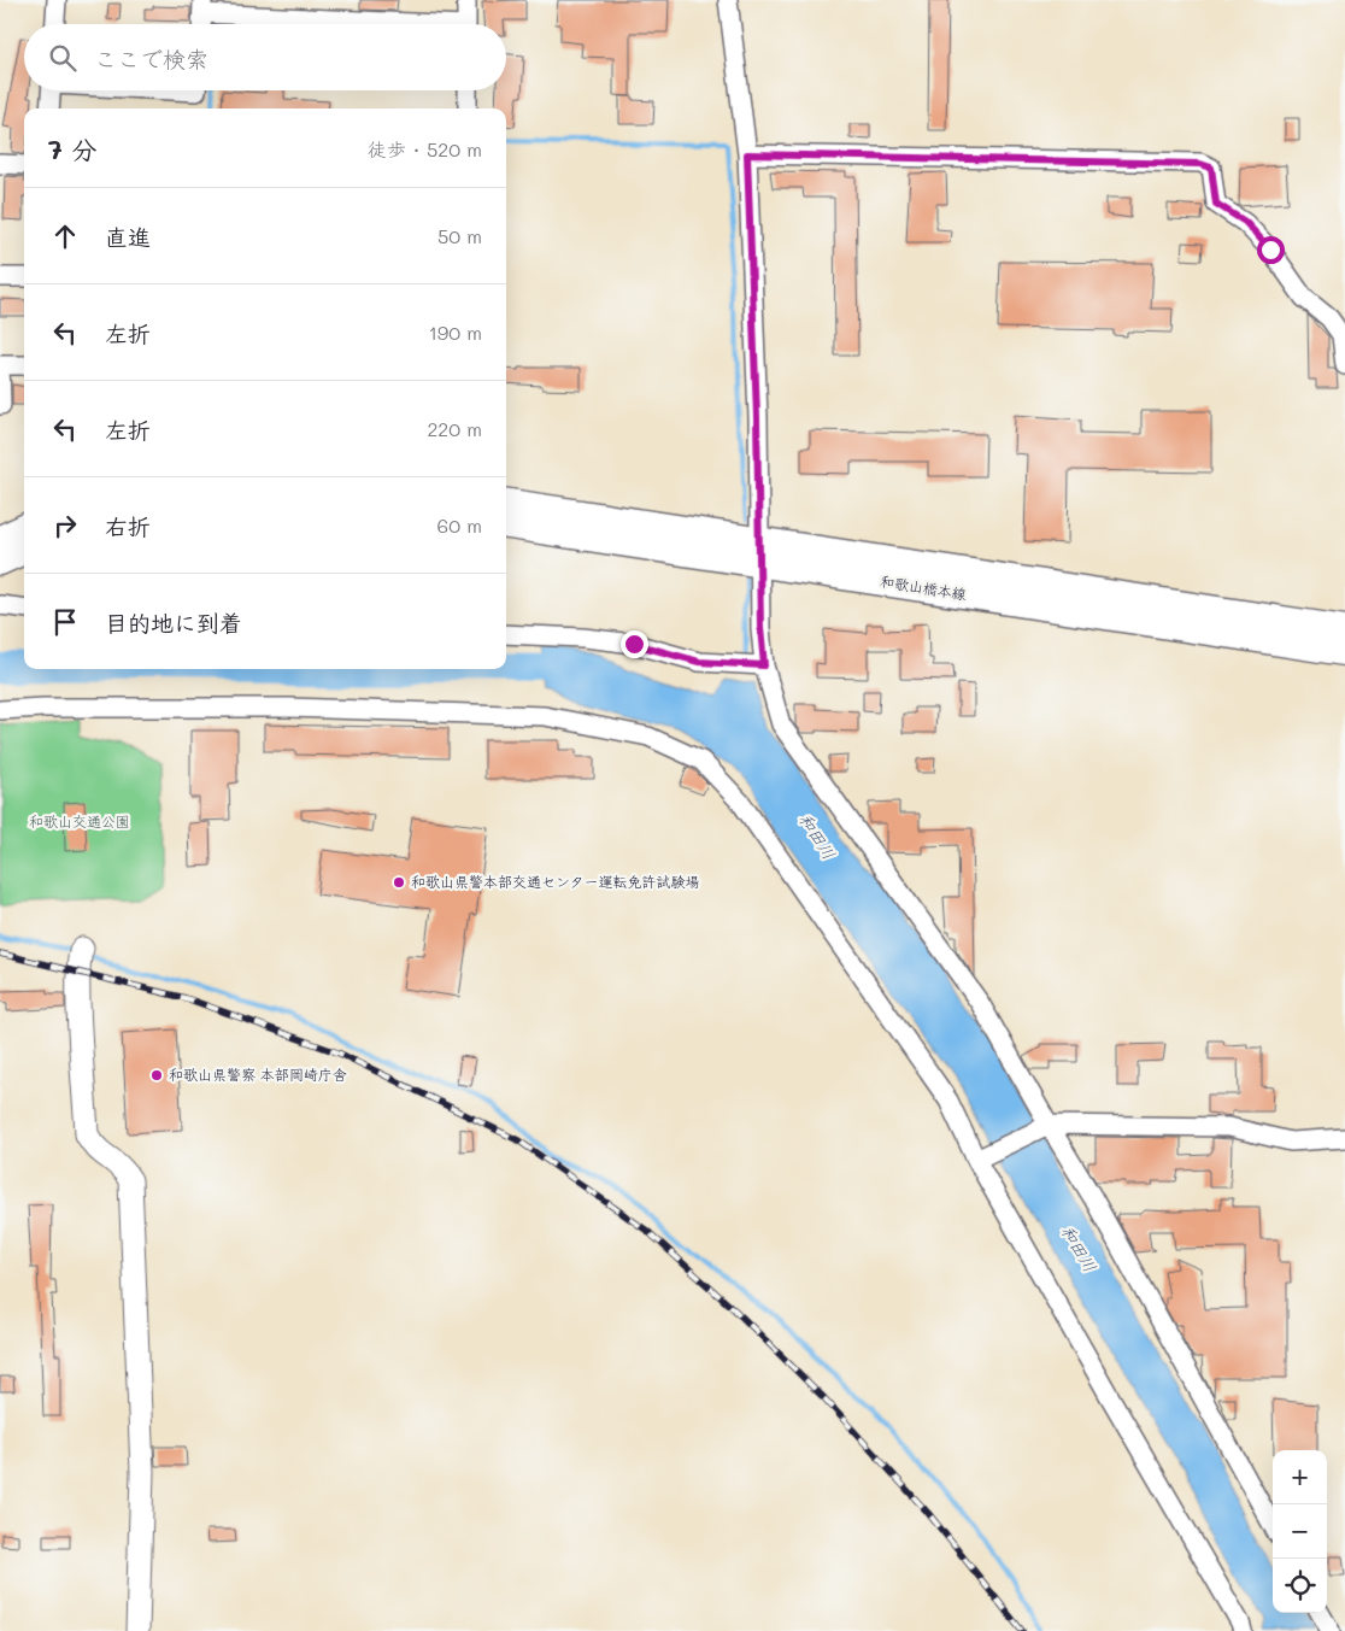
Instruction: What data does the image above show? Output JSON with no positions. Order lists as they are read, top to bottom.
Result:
{
  "streets": {
    "main road": ["和歌山橋本線"]
  },
  "water": ["和田川"],
  "parks": ["和歌山交通公園"],
  "places": ["和歌山県警本部交通センター運転免許試験場", "和歌山県警察 本部岡崎庁舎"],
  "page": {
    "search": "ここで検索",
    "heading": ["7 分", "徒歩 · 520 m"],
    "list": [
      ["直進", "50 m"],
      ["左折", "190 m"],
      ["左折", "220 m"],
      ["右折", "60 m"],
      "目的地に到着"
    ],
    "map_buttons": ["+", "−"]
  }
}
